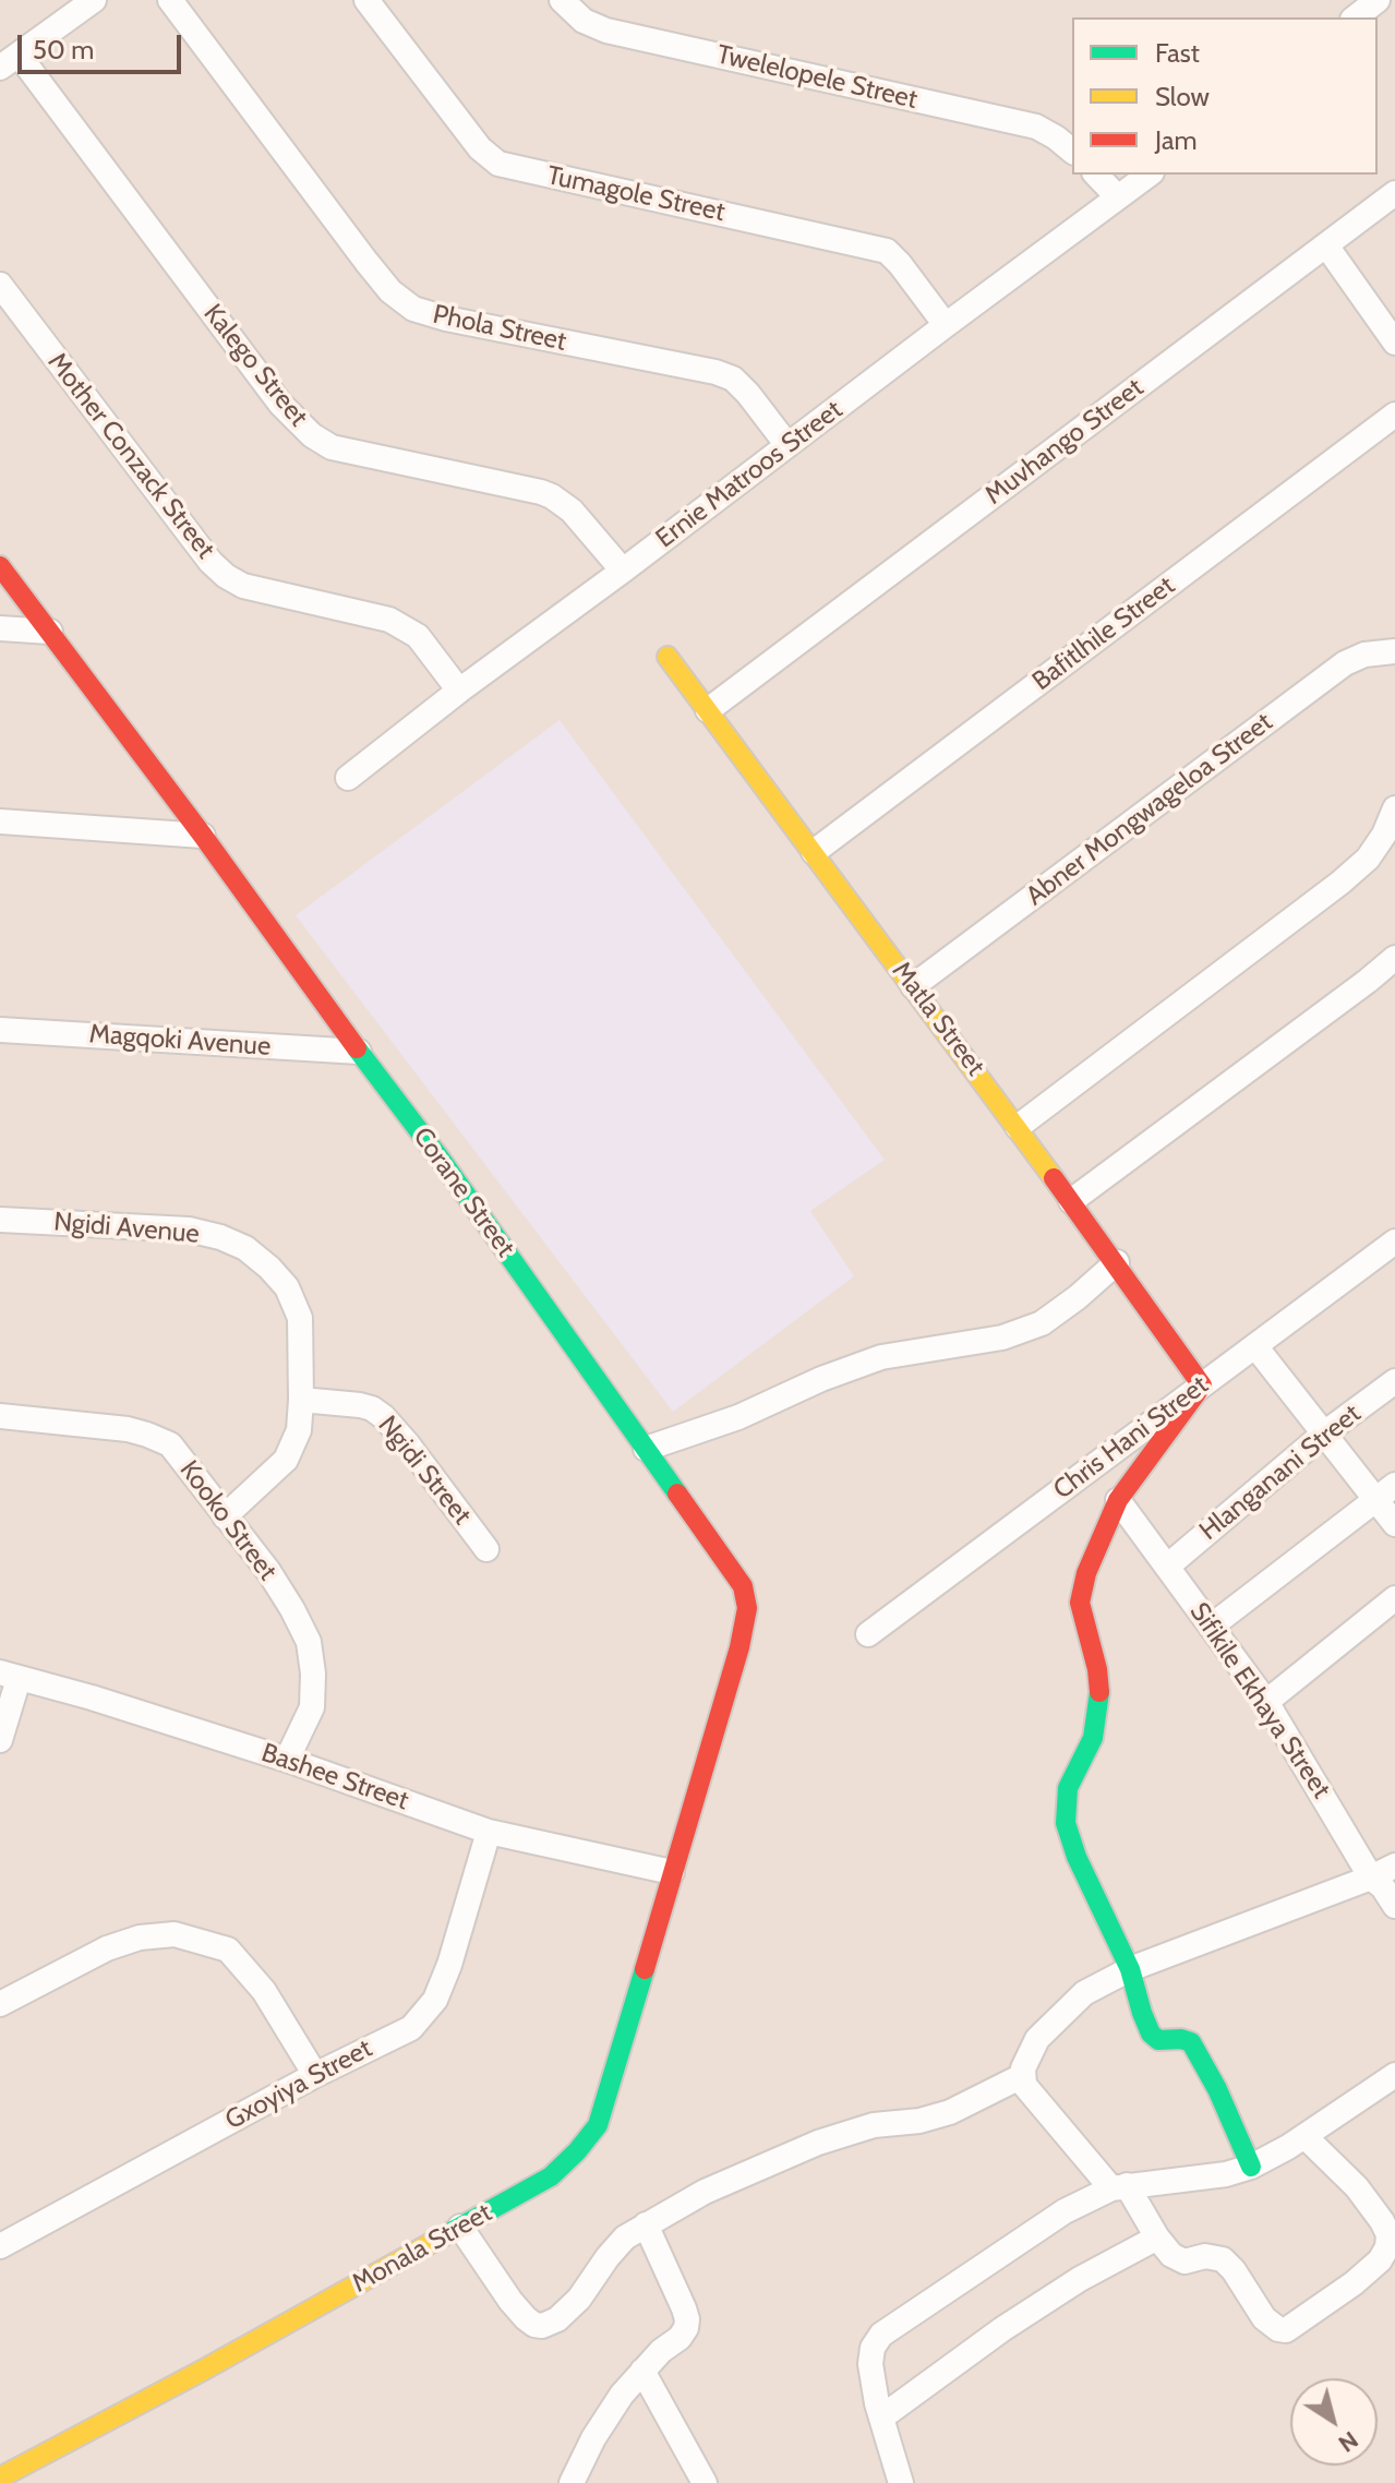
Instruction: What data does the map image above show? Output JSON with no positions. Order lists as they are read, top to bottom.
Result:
{
  "streets": {
    "street": [
      "Twelelopele Street",
      "Tumagole Street",
      "Phola Street",
      "Kalego Street",
      "Muvhango Street",
      "Mother Conzack Street",
      "Ernie Matroos Street",
      "Bafitlhile Street",
      "Abner Mongwageloa Street",
      "Matla Street",
      "Magqoki Avenue",
      "Corane Street",
      "Ngidi Avenue",
      "Chris Hani Street",
      "Ngidi Street",
      "Hlanganani Street",
      "Kooko Street",
      "Sifikile Ekhaya Street",
      "Bashee Street",
      "Gxoyiya Street",
      "Monala Street"
    ]
  },
  "crossings": [
    ["Tumagole Street", "Ernie Matroos Street"],
    ["Phola Street", "Ernie Matroos Street"],
    ["Kalego Street", "Ernie Matroos Street"],
    ["Muvhango Street", "Matla Street"],
    ["Mother Conzack Street", "Ernie Matroos Street"],
    ["Bafitlhile Street", "Matla Street"],
    ["Abner Mongwageloa Street", "Matla Street"],
    ["Matla Street", "Chris Hani Street"],
    ["Magqoki Avenue", "Corane Street"],
    ["Corane Street", "Bashee Street"],
    ["Corane Street", "Monala Street"],
    ["Ngidi Avenue", "Ngidi Street"],
    ["Ngidi Avenue", "Kooko Street"],
    ["Hlanganani Street", "Sifikile Ekhaya Street"],
    ["Kooko Street", "Bashee Street"],
    ["Bashee Street", "Gxoyiya Street"],
    ["Bashee Street", "Monala Street"]
  ],
  "legend": ["Fast", "Slow", "Jam"],
  "scale_bar": "50 m",
  "north": "bottom right"
}
